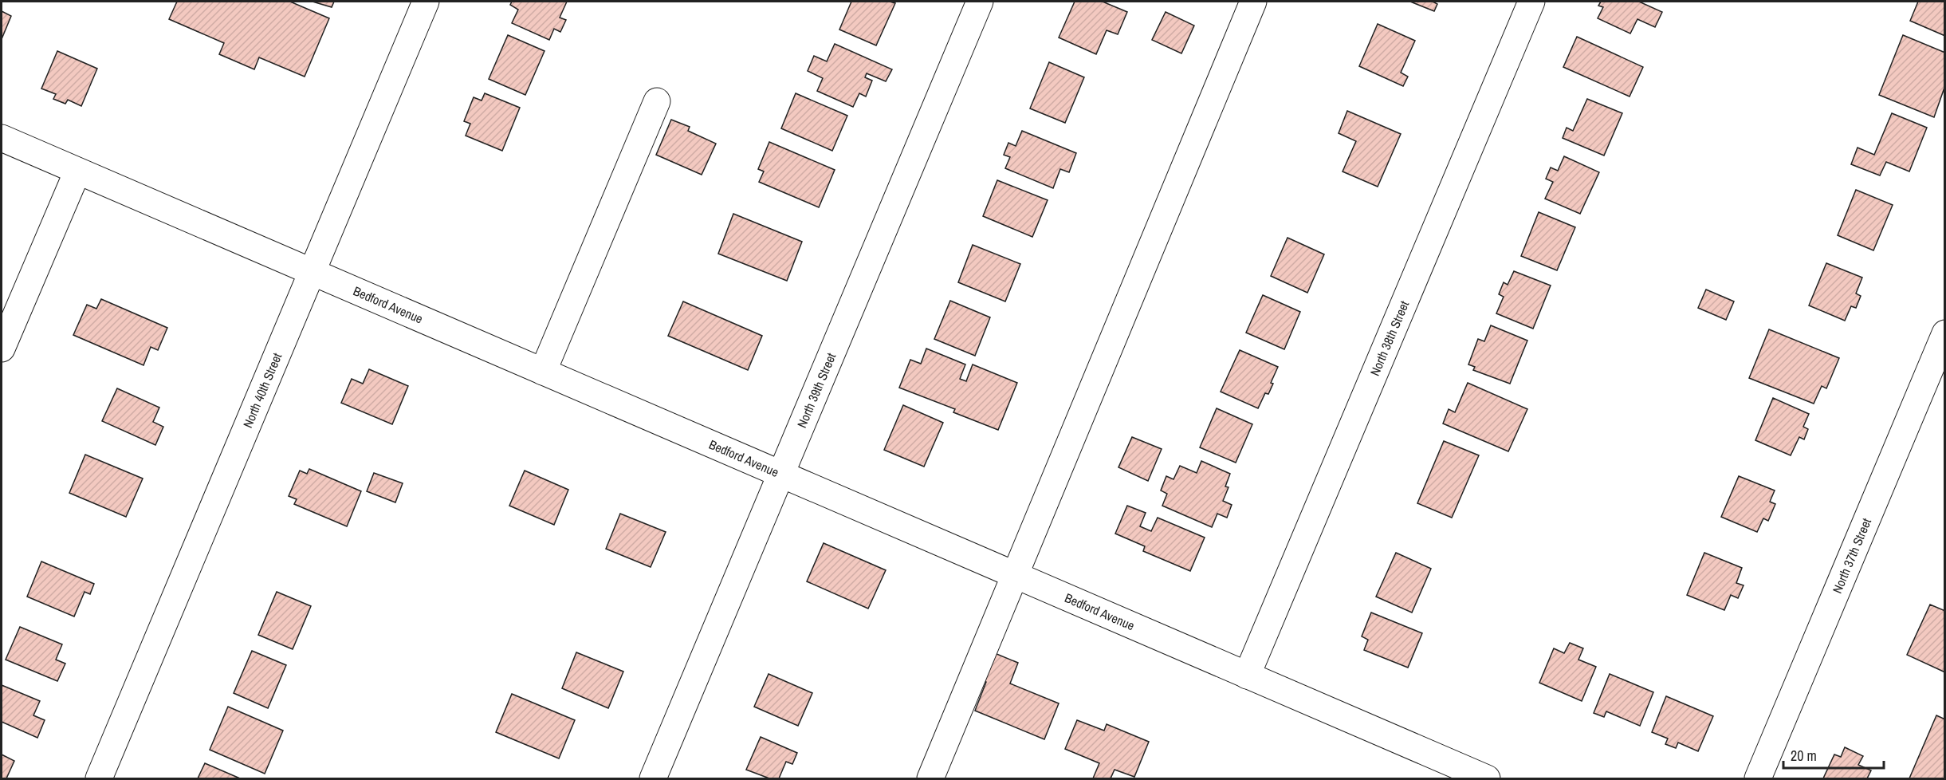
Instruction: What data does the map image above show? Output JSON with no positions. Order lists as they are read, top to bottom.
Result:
{
  "streets": {
    "street": [
      "Bedford Avenue",
      "North 38th Street",
      "North 40th Street",
      "North 39th Street",
      "North 37th Street"
    ]
  },
  "crossings": [
    ["Bedford Avenue", "North 38th Street"],
    ["Bedford Avenue", "North 40th Street"],
    ["Bedford Avenue", "North 39th Street"]
  ],
  "scale_bar": "20 m"
}
